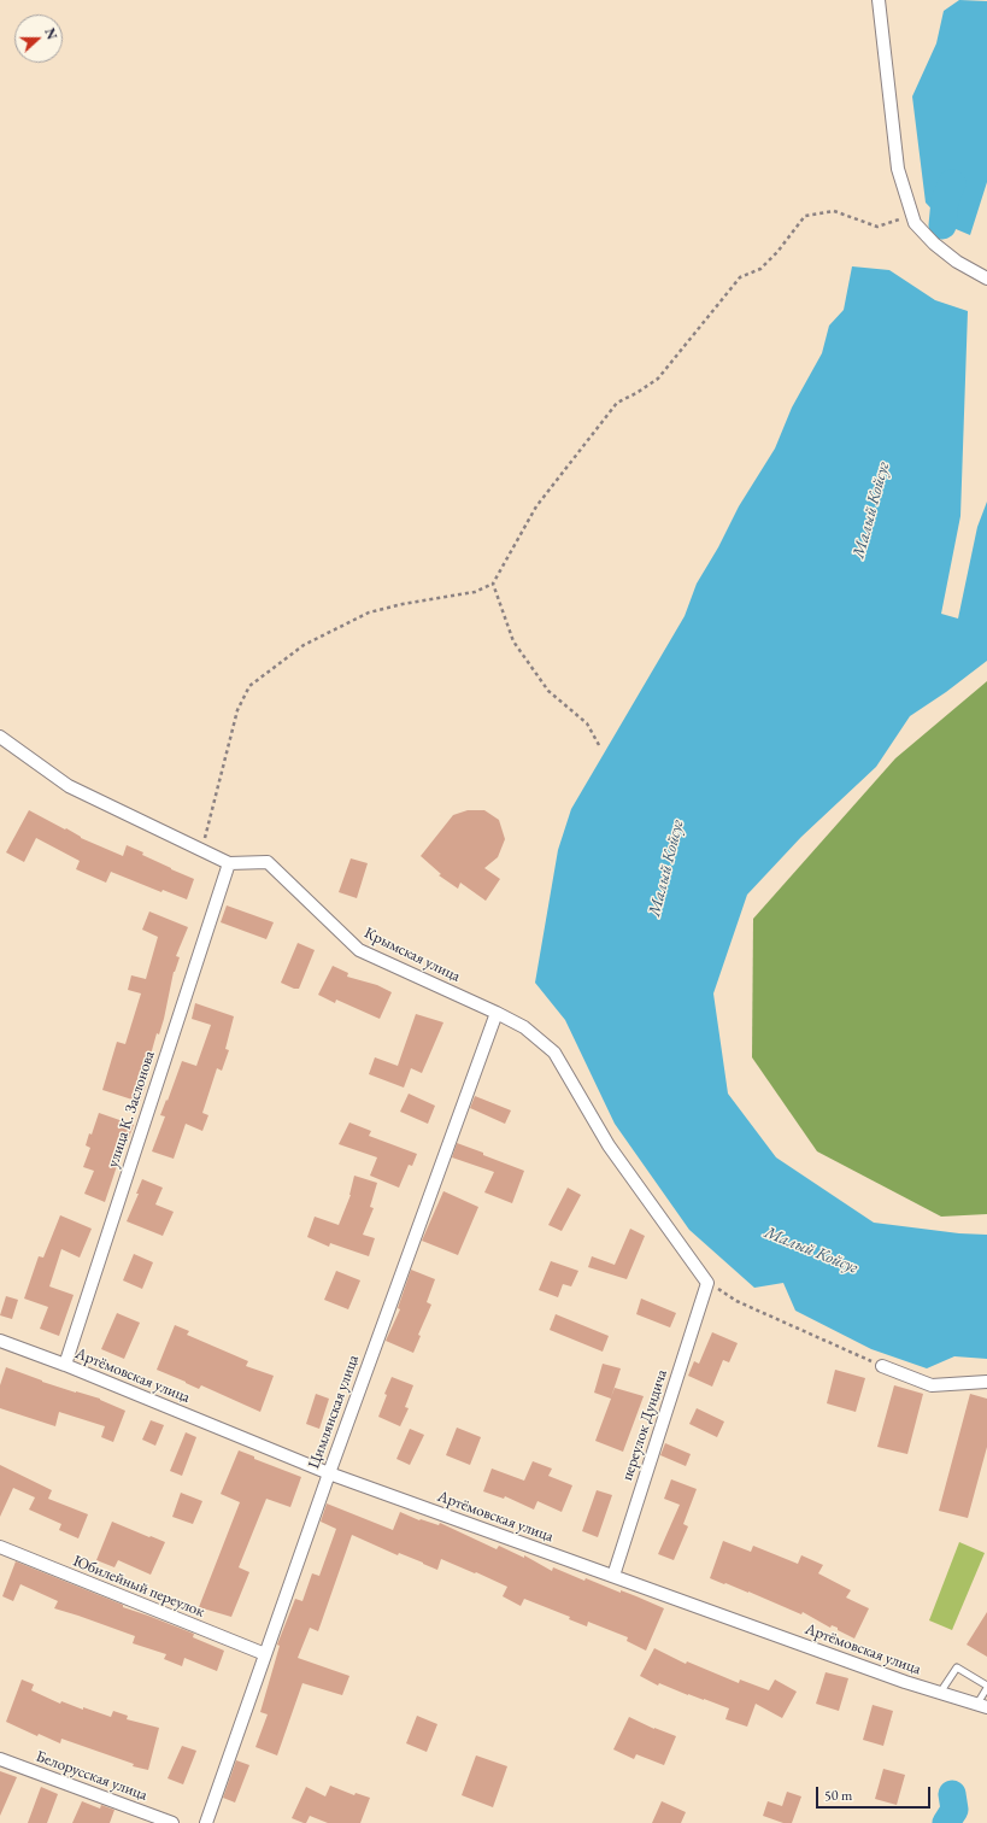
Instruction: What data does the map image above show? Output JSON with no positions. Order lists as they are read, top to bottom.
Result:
{
  "streets": {
    "street": [
      "Крымская улица",
      "улица К. Заслонова",
      "Артёмовская улица",
      "Цимлянская улица",
      "переулок Дундича",
      "Юбилейный переулок",
      "Белорусская улица"
    ]
  },
  "crossings": [
    ["Крымская улица", "улица К. Заслонова"],
    ["Крымская улица", "Цимлянская улица"],
    ["Крымская улица", "переулок Дундича"],
    ["улица К. Заслонова", "Артёмовская улица"],
    ["Артёмовская улица", "Цимлянская улица"],
    ["Артёмовская улица", "переулок Дундича"],
    ["Цимлянская улица", "Юбилейный переулок"]
  ],
  "water": ["Малый Койсуг"],
  "scale_bar": "50 m",
  "north": "right"
}
